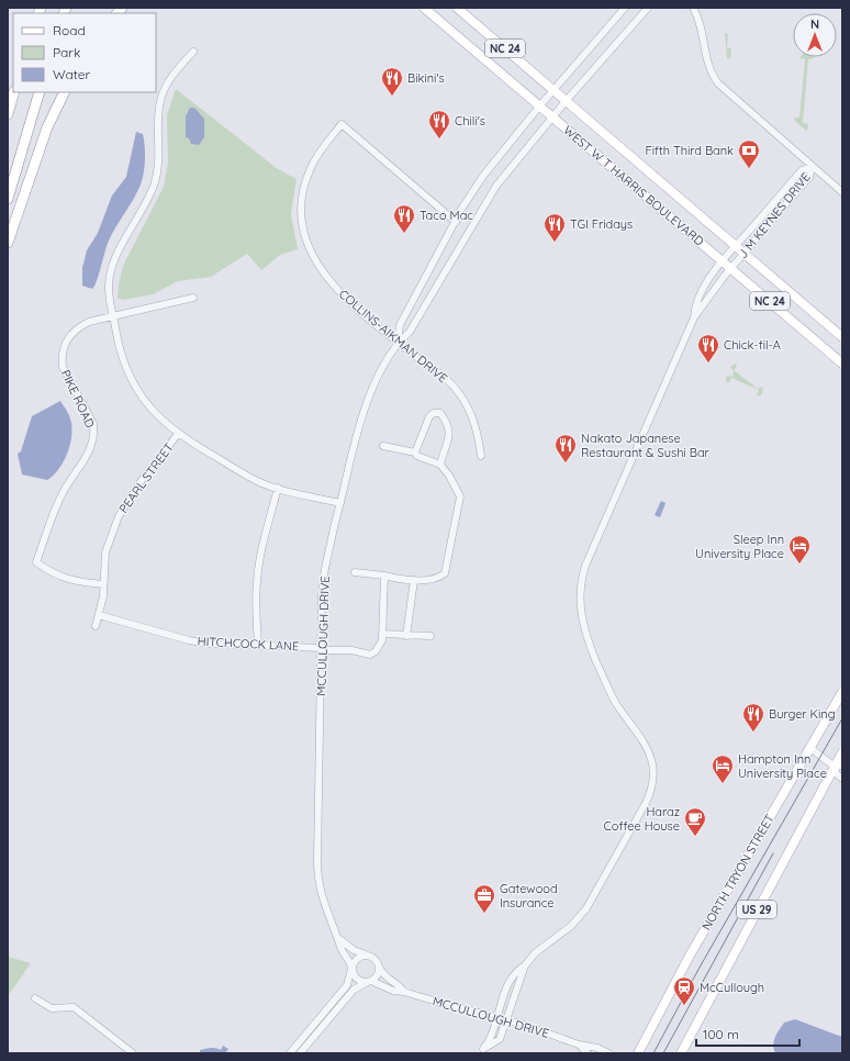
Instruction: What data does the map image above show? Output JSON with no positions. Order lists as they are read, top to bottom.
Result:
{
  "streets": {
    "main road": [
      "NC 24",
      "WEST W T HARRIS BOULEVARD",
      "NORTH TRYON STREET",
      "US 29"
    ],
    "street": [
      "J M KEYNES DRIVE",
      "COLLINS-AIKMAN DRIVE",
      "PIKE ROAD",
      "PEARL STREET",
      "MCCULLOUGH DRIVE",
      "HITCHCOCK LANE"
    ]
  },
  "crossings": [
    ["WEST W T HARRIS BOULEVARD", "J M KEYNES DRIVE"],
    ["WEST W T HARRIS BOULEVARD", "MCCULLOUGH DRIVE"],
    ["COLLINS-AIKMAN DRIVE", "MCCULLOUGH DRIVE"],
    ["PIKE ROAD", "PEARL STREET"],
    ["PEARL STREET", "HITCHCOCK LANE"],
    ["MCCULLOUGH DRIVE", "HITCHCOCK LANE"]
  ],
  "places": {
    "restaurant": [
      "Bikini's",
      "Chili's",
      "Taco Mac",
      "TGI Fridays",
      "Chick-fil-A",
      "Nakato Japanese Restaurant & Sushi Bar",
      "Burger King"
    ],
    "bank": ["Fifth Third Bank"],
    "hotel": ["Sleep Inn University Place", "Hampton Inn University Place"],
    "cafe": ["Haraz Coffee House"],
    "office": ["Gatewood Insurance"],
    "station": ["McCullough"]
  },
  "legend": ["Road", "Park", "Water"],
  "scale_bar": "100 m",
  "north": "top"
}
